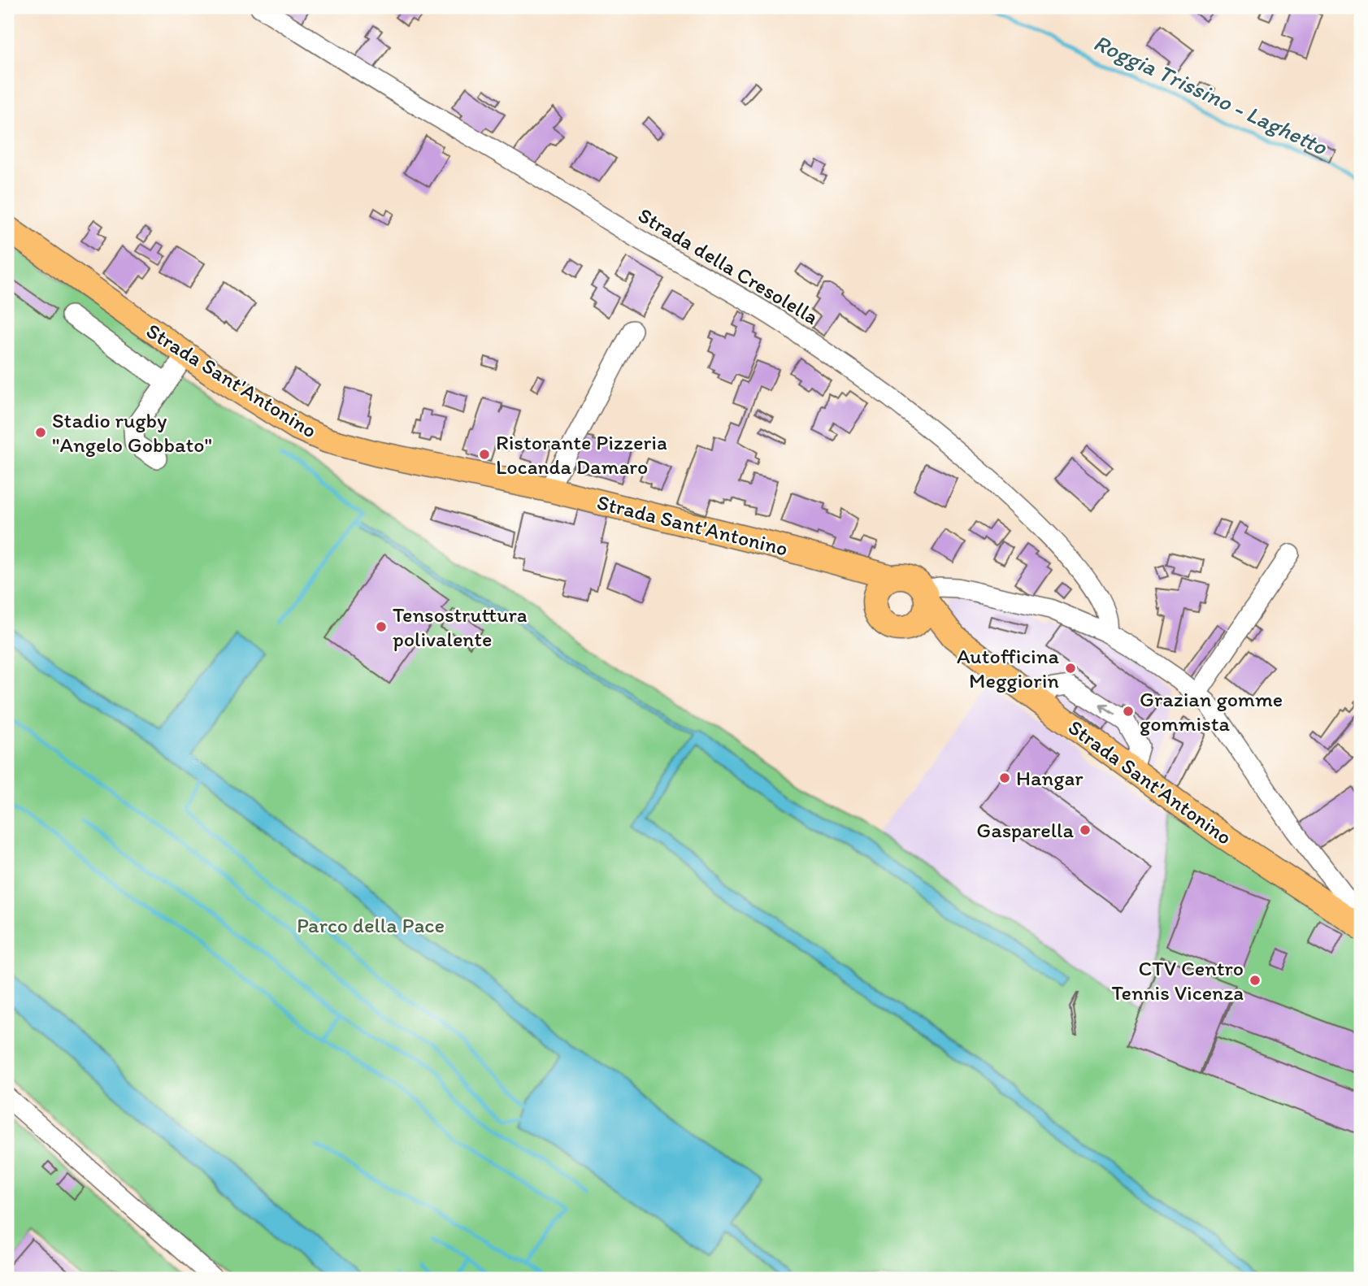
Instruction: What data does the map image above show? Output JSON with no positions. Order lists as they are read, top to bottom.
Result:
{
  "streets": {
    "main road": ["Strada Sant'Antonino"],
    "street": ["Strada della Cresolella"]
  },
  "crossings": [
    ["Strada della Cresolella", "Strada Sant'Antonino"]
  ],
  "water": ["Roggia Trissino - Laghetto"],
  "parks": ["Parco della Pace"],
  "places": [
    "Stadio rugby \"Angelo Gobbato\"",
    "Ristorante Pizzeria Locanda Damaro",
    "Tensostruttura polivalente",
    "Autofficina Meggiorin",
    "Grazian gomme gommista",
    "Hangar",
    "Gasparella",
    "CTV Centro Tennis Vicenza"
  ]
}
